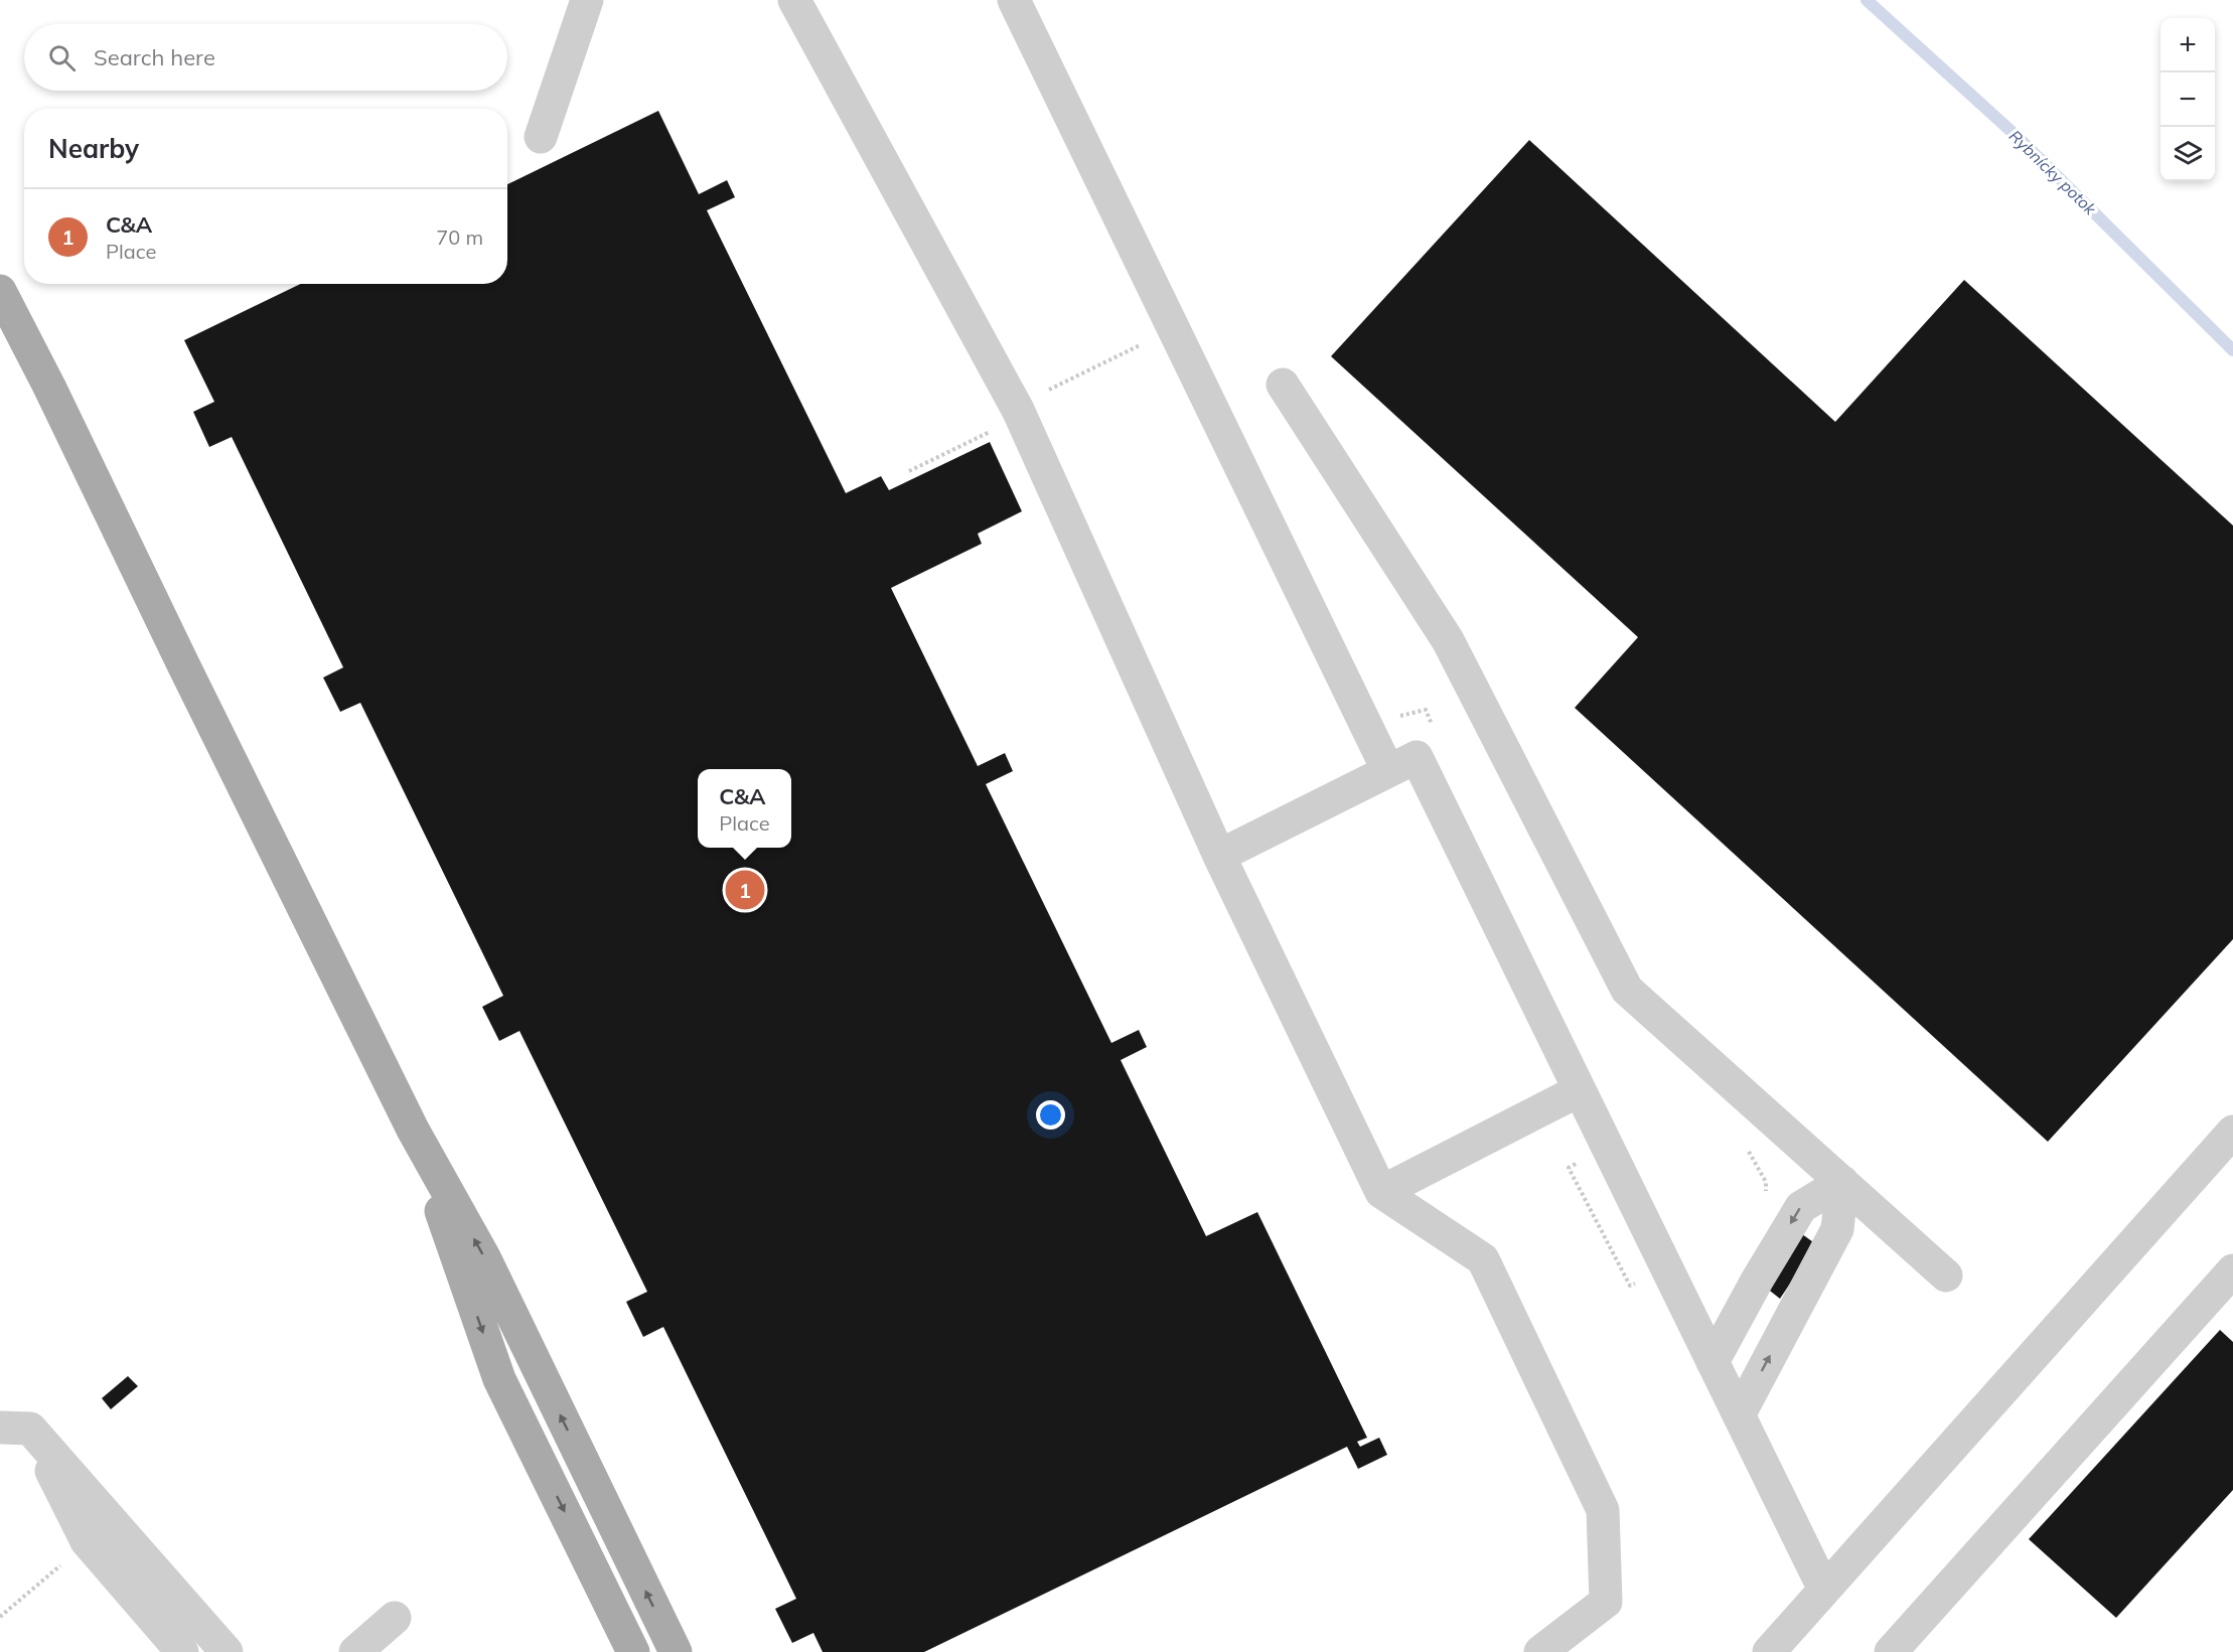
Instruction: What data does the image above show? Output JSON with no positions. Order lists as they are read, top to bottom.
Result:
{
  "water": ["Rybnícky potok"],
  "page": {
    "map_buttons": ["+", "−"],
    "search": "Search here",
    "heading": "Nearby",
    "list": [
      {
        "mark": "1",
        "name": "C&A",
        "note": "Place",
        "value": "70 m"
      }
    ],
    "popup": ["C&A", "Place"],
    "pins": "1"
  }
}
